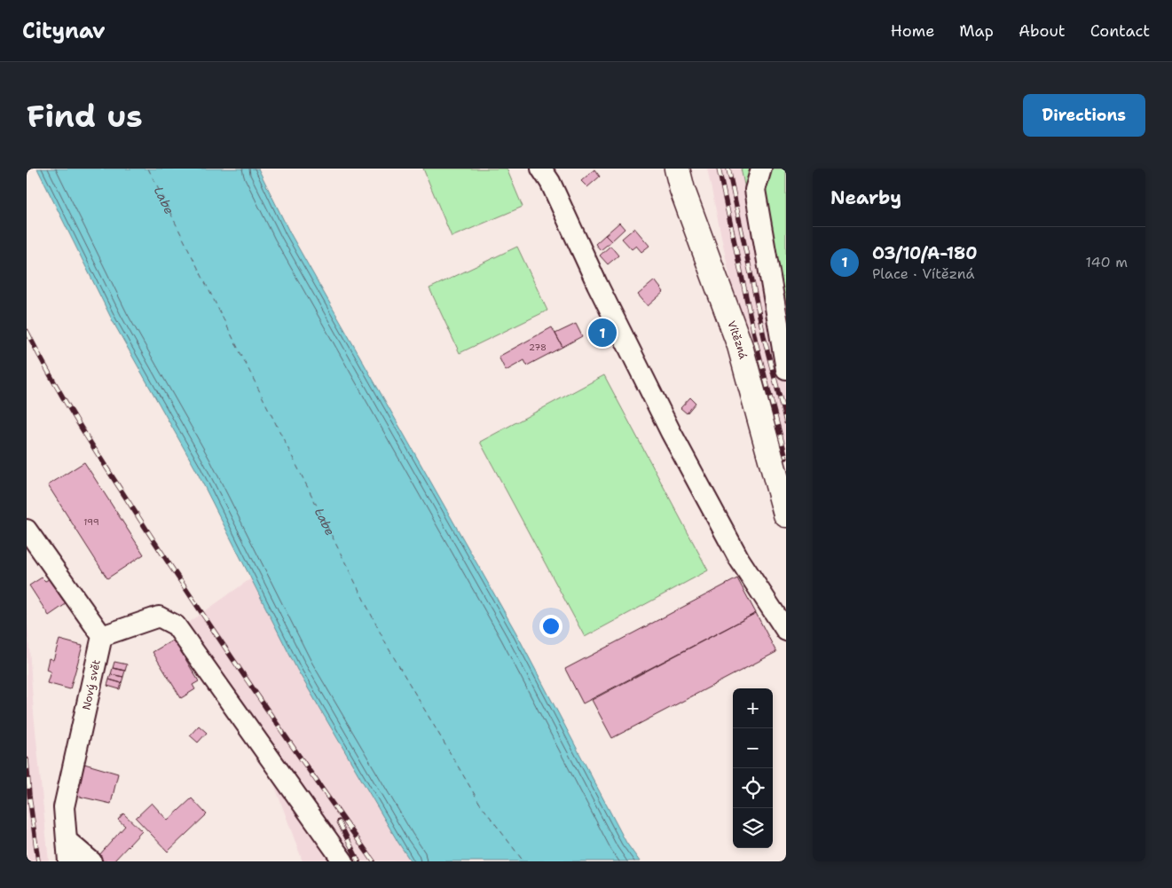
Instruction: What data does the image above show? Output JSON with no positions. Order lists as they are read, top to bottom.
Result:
{
  "streets": {
    "main road": ["Vítězná"],
    "street": ["Nový svět"]
  },
  "water": ["Labe"],
  "house_numbers": ["278", "199"],
  "page": {
    "header": "Citynav",
    "nav": [
      "Home",
      "Map",
      "About",
      "Contact"
    ],
    "buttons": "Directions",
    "title": "Find us",
    "heading": "Nearby",
    "list": [
      {
        "mark": "1",
        "name": "O3/10/A-180",
        "note": "Place · Vítězná",
        "value": "140 m"
      }
    ],
    "pins": "1",
    "map_buttons": ["+", "−"]
  }
}
